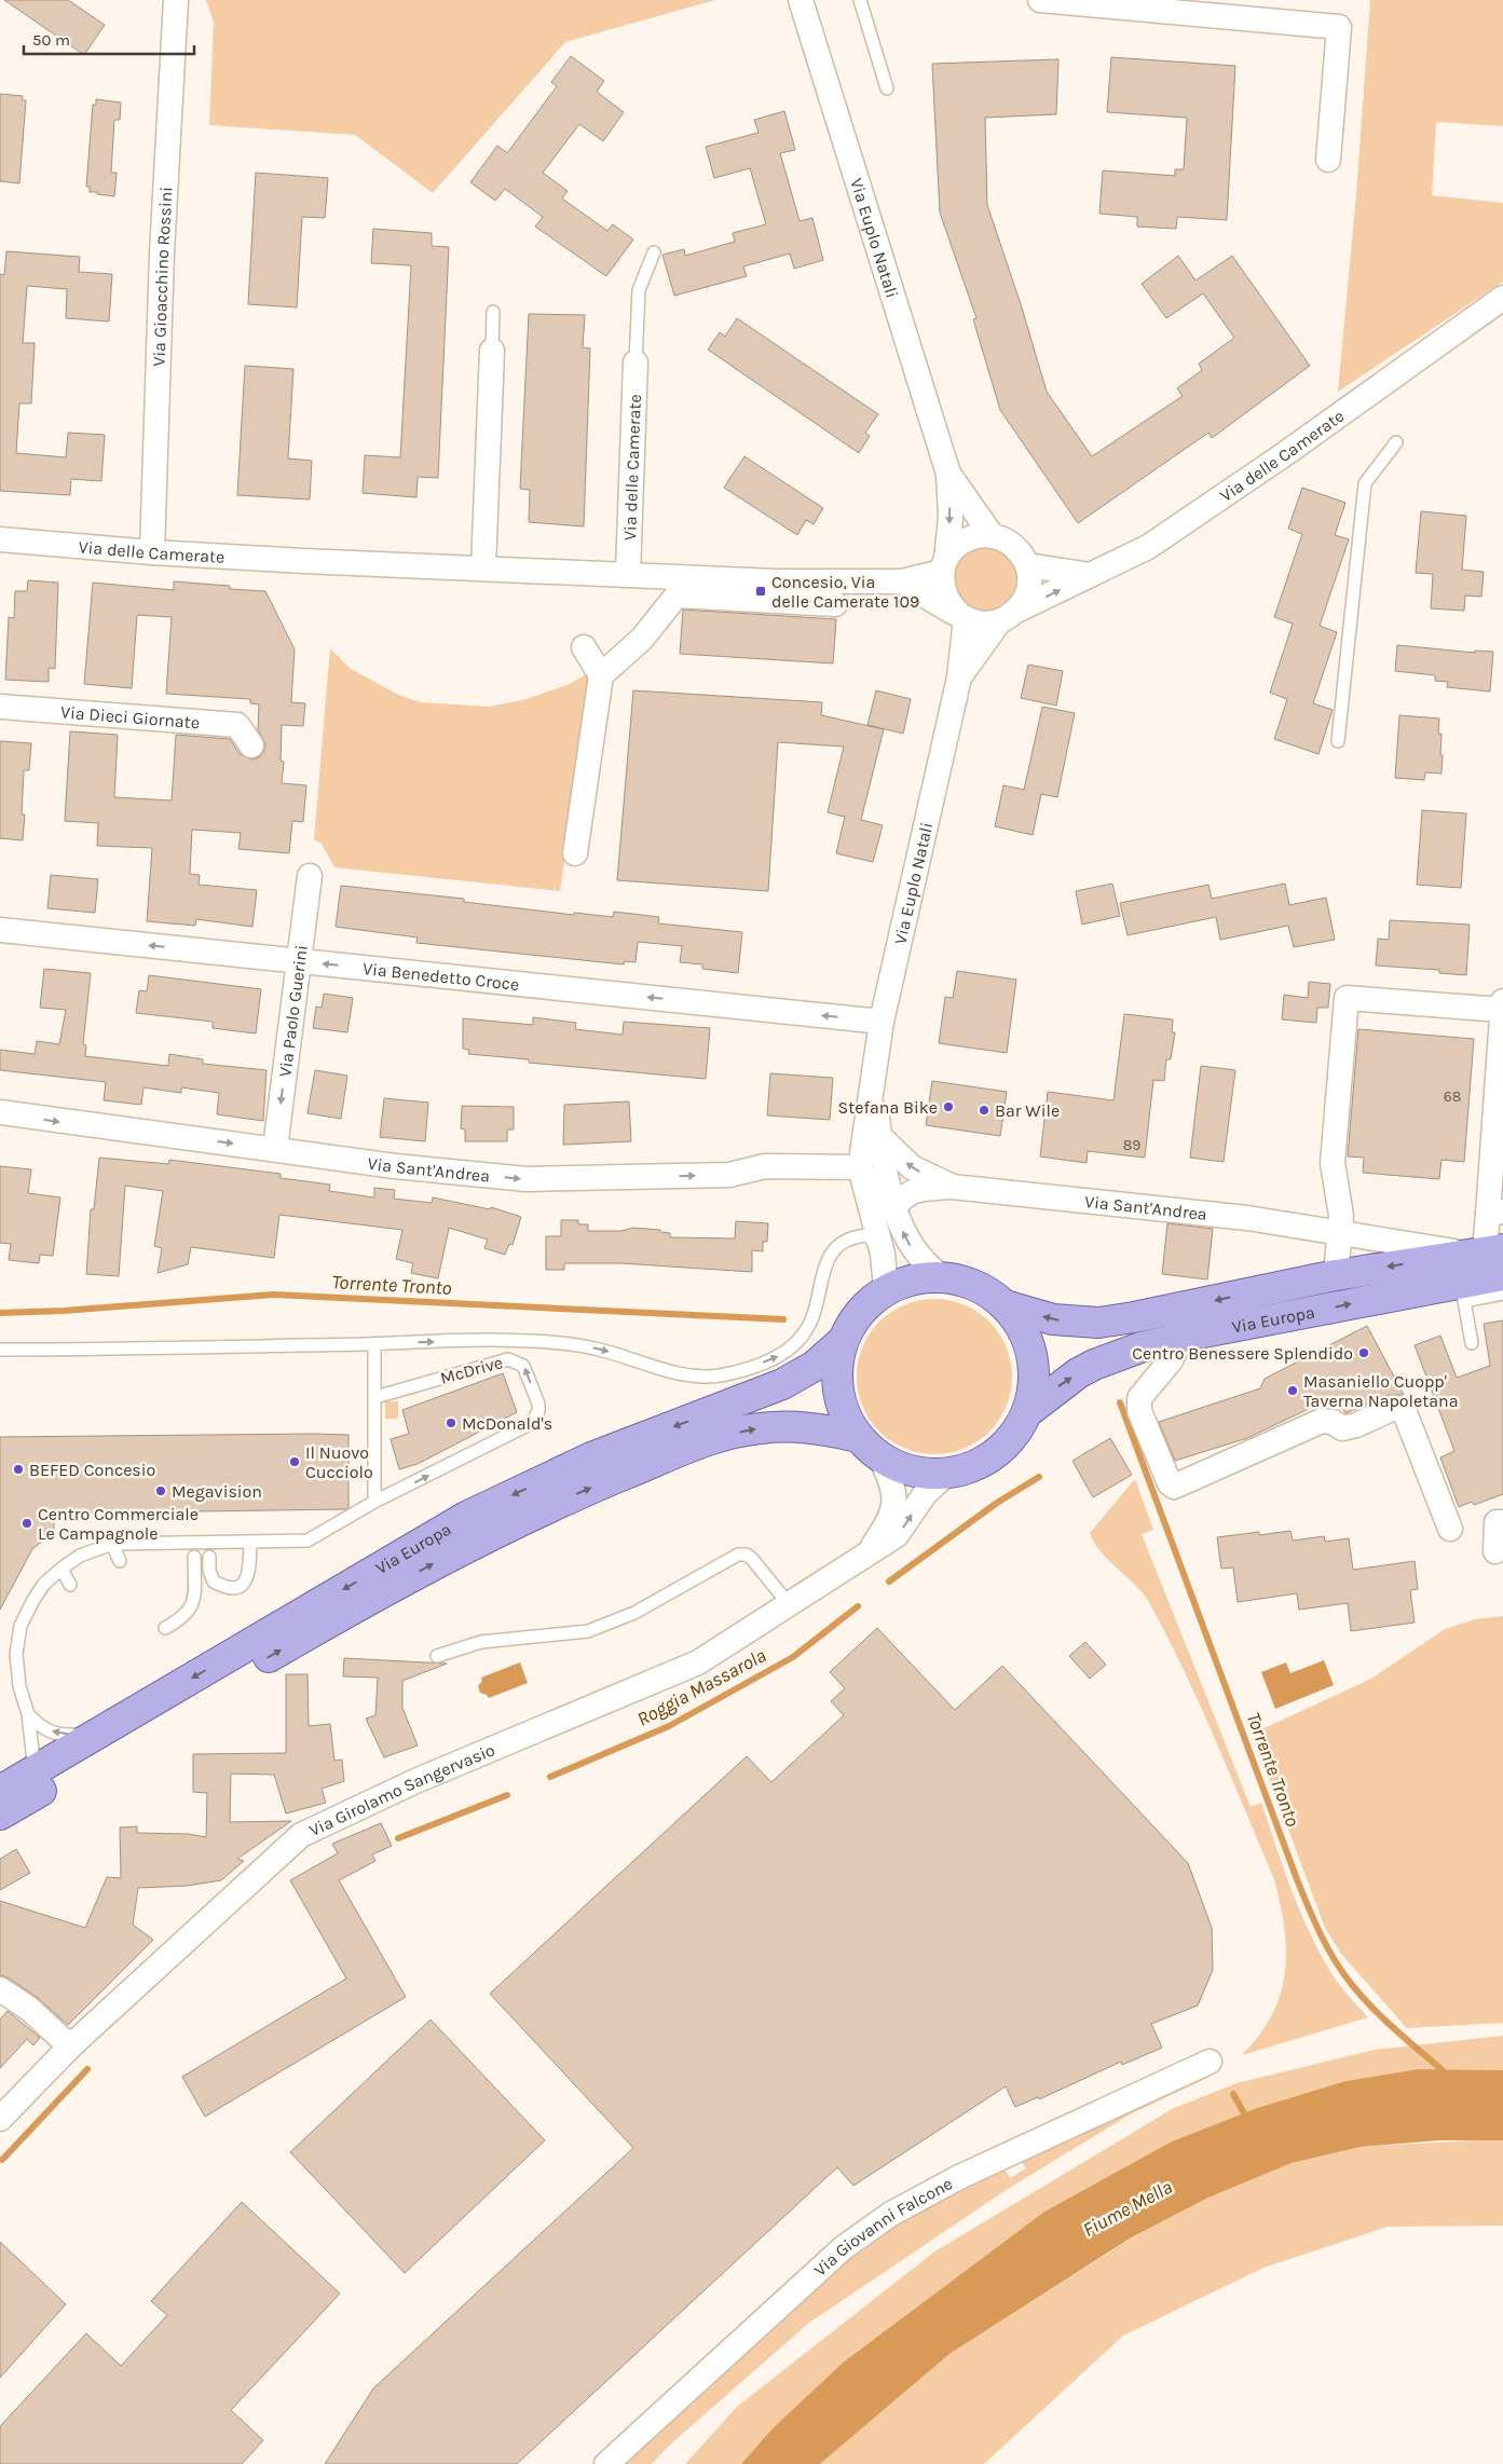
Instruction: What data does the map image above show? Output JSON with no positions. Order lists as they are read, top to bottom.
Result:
{
  "streets": {
    "main road": ["Via Europa"],
    "street": [
      "Via Euplo Natali",
      "Via Gioacchino Rossini",
      "Via delle Camerate",
      "Via Dieci Giornate",
      "Via Benedetto Croce",
      "Via Paolo Guerini",
      "Via Sant'Andrea",
      "Via Girolamo Sangervasio",
      "Via Giovanni Falcone"
    ],
    "lane": ["McDrive"]
  },
  "crossings": [
    ["Via Euplo Natali", "Via delle Camerate"],
    ["Via Euplo Natali", "Via Benedetto Croce"],
    ["Via Euplo Natali", "Via Sant'Andrea"],
    ["Via Euplo Natali", "Via Europa"],
    ["Via Gioacchino Rossini", "Via delle Camerate"],
    ["Via Benedetto Croce", "Via Paolo Guerini"],
    ["Via Paolo Guerini", "Via Sant'Andrea"],
    ["Via Sant'Andrea", "Via Europa"],
    ["Via Europa", "McDrive"],
    ["Via Europa", "Via Girolamo Sangervasio"]
  ],
  "one_way": ["Via Benedetto Croce", "Via Paolo Guerini", "Via Sant'Andrea"],
  "water": ["Torrente Tronto", "Roggia Massarola", "Fiume Mella"],
  "places": {
    "transit": ["Concesio, Via delle Camerate 109"],
    "other": [
      "Stefana Bike",
      "Bar Wile",
      "Centro Benessere Splendido",
      "Masaniello Cuopp' Taverna Napoletana",
      "McDonald's",
      "Il Nuovo Cucciolo",
      "BEFED Concesio",
      "Megavision",
      "Centro Commerciale Le Campagnole"
    ]
  },
  "house_numbers": ["68", "89"],
  "scale_bar": "50 m"
}
